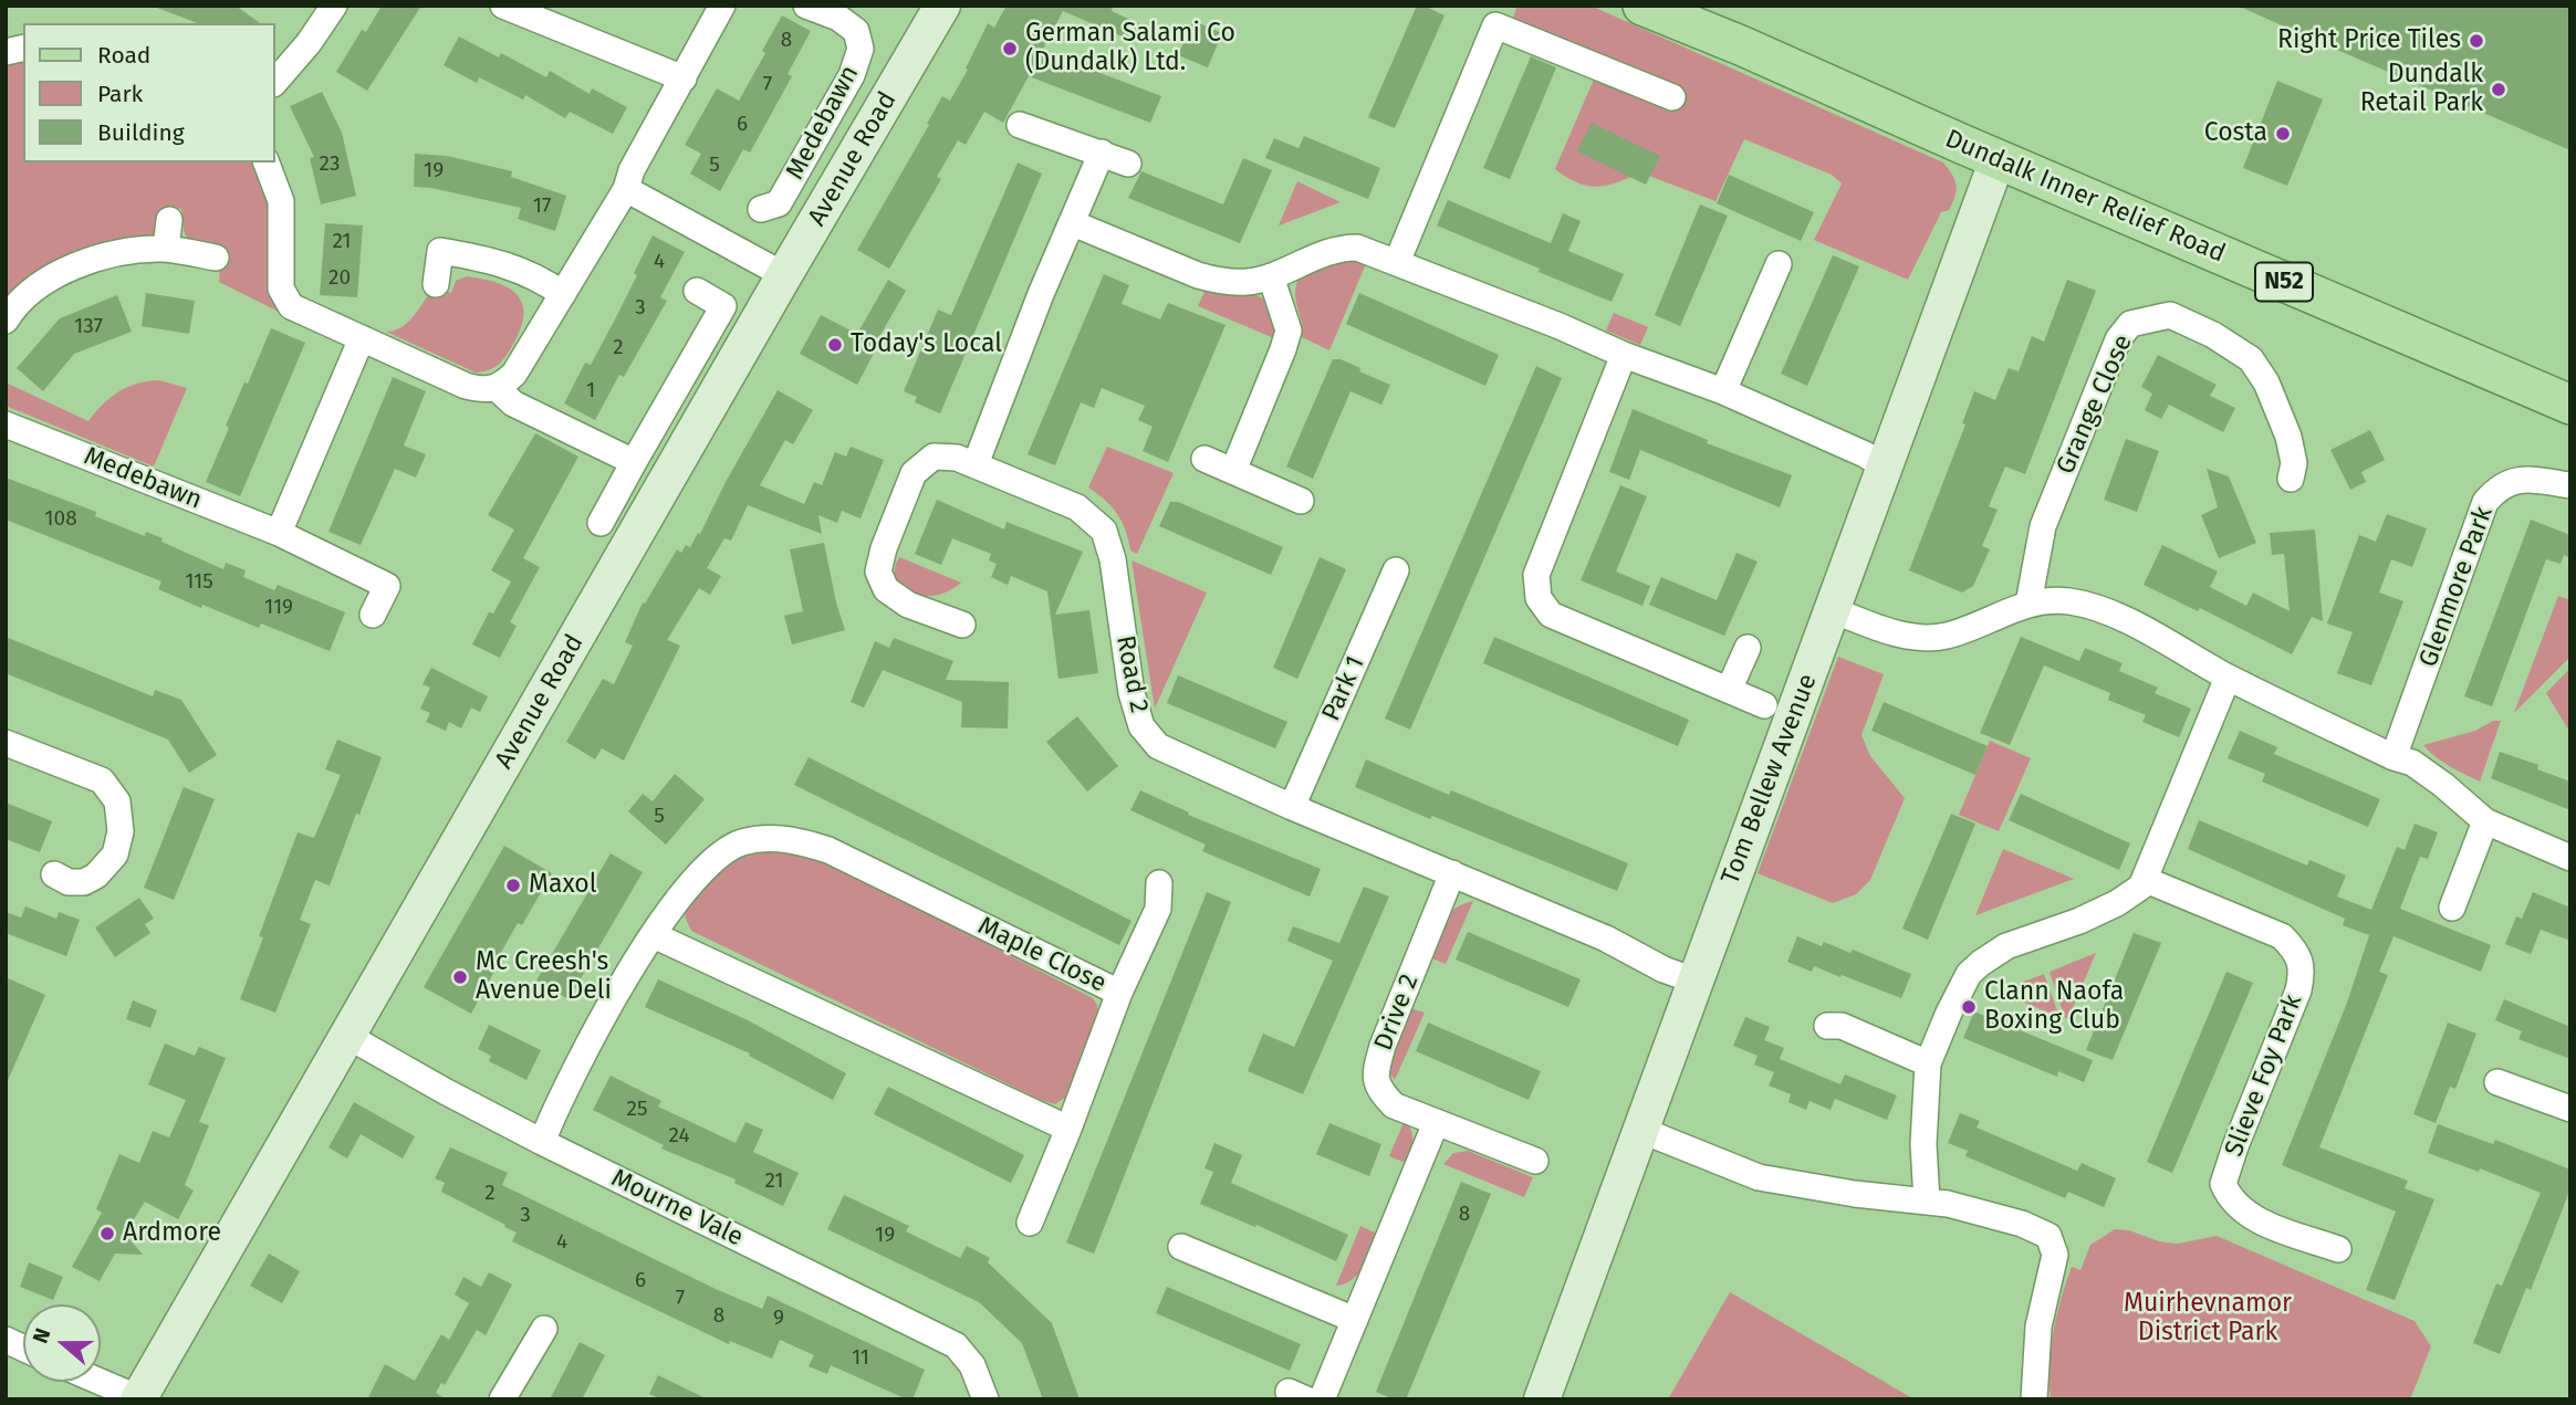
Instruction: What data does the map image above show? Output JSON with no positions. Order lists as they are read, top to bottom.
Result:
{
  "streets": {
    "main road": [
      "Avenue Road",
      "Dundalk Inner Relief Road",
      "N52",
      "Tom Bellew Avenue"
    ],
    "street": [
      "Medebawn",
      "Grange Close",
      "Glenmore Park",
      "Road 2",
      "Park 1",
      "Maple Close",
      "Drive 2",
      "Slieve Foy Park",
      "Mourne Vale"
    ]
  },
  "crossings": [
    ["Avenue Road", "Mourne Vale"],
    ["Dundalk Inner Relief Road", "Tom Bellew Avenue"],
    ["Road 2", "Park 1"],
    ["Road 2", "Tom Bellew Avenue"],
    ["Road 2", "Drive 2"],
    ["Maple Close", "Mourne Vale"]
  ],
  "parks": ["Muirhevnamor District Park"],
  "places": [
    "Right Price Tiles",
    "German Salami Co (Dundalk) Ltd.",
    "Dundalk Retail Park",
    "Costa",
    "Today's Local",
    "Maxol",
    "Mc Creesh's Avenue Deli",
    "Clann Naofa Boxing Club",
    "Ardmore"
  ],
  "house_numbers": [
    "8",
    "7",
    "6",
    "23",
    "5",
    "19",
    "17",
    "21",
    "4",
    "20",
    "3",
    "137",
    "2",
    "1",
    "108",
    "115",
    "119",
    "5",
    "25",
    "24",
    "21",
    "2",
    "8",
    "3",
    "19",
    "4",
    "6",
    "7",
    "8",
    "9",
    "11"
  ],
  "legend": ["Road", "Park", "Building"],
  "north": "left"
}
